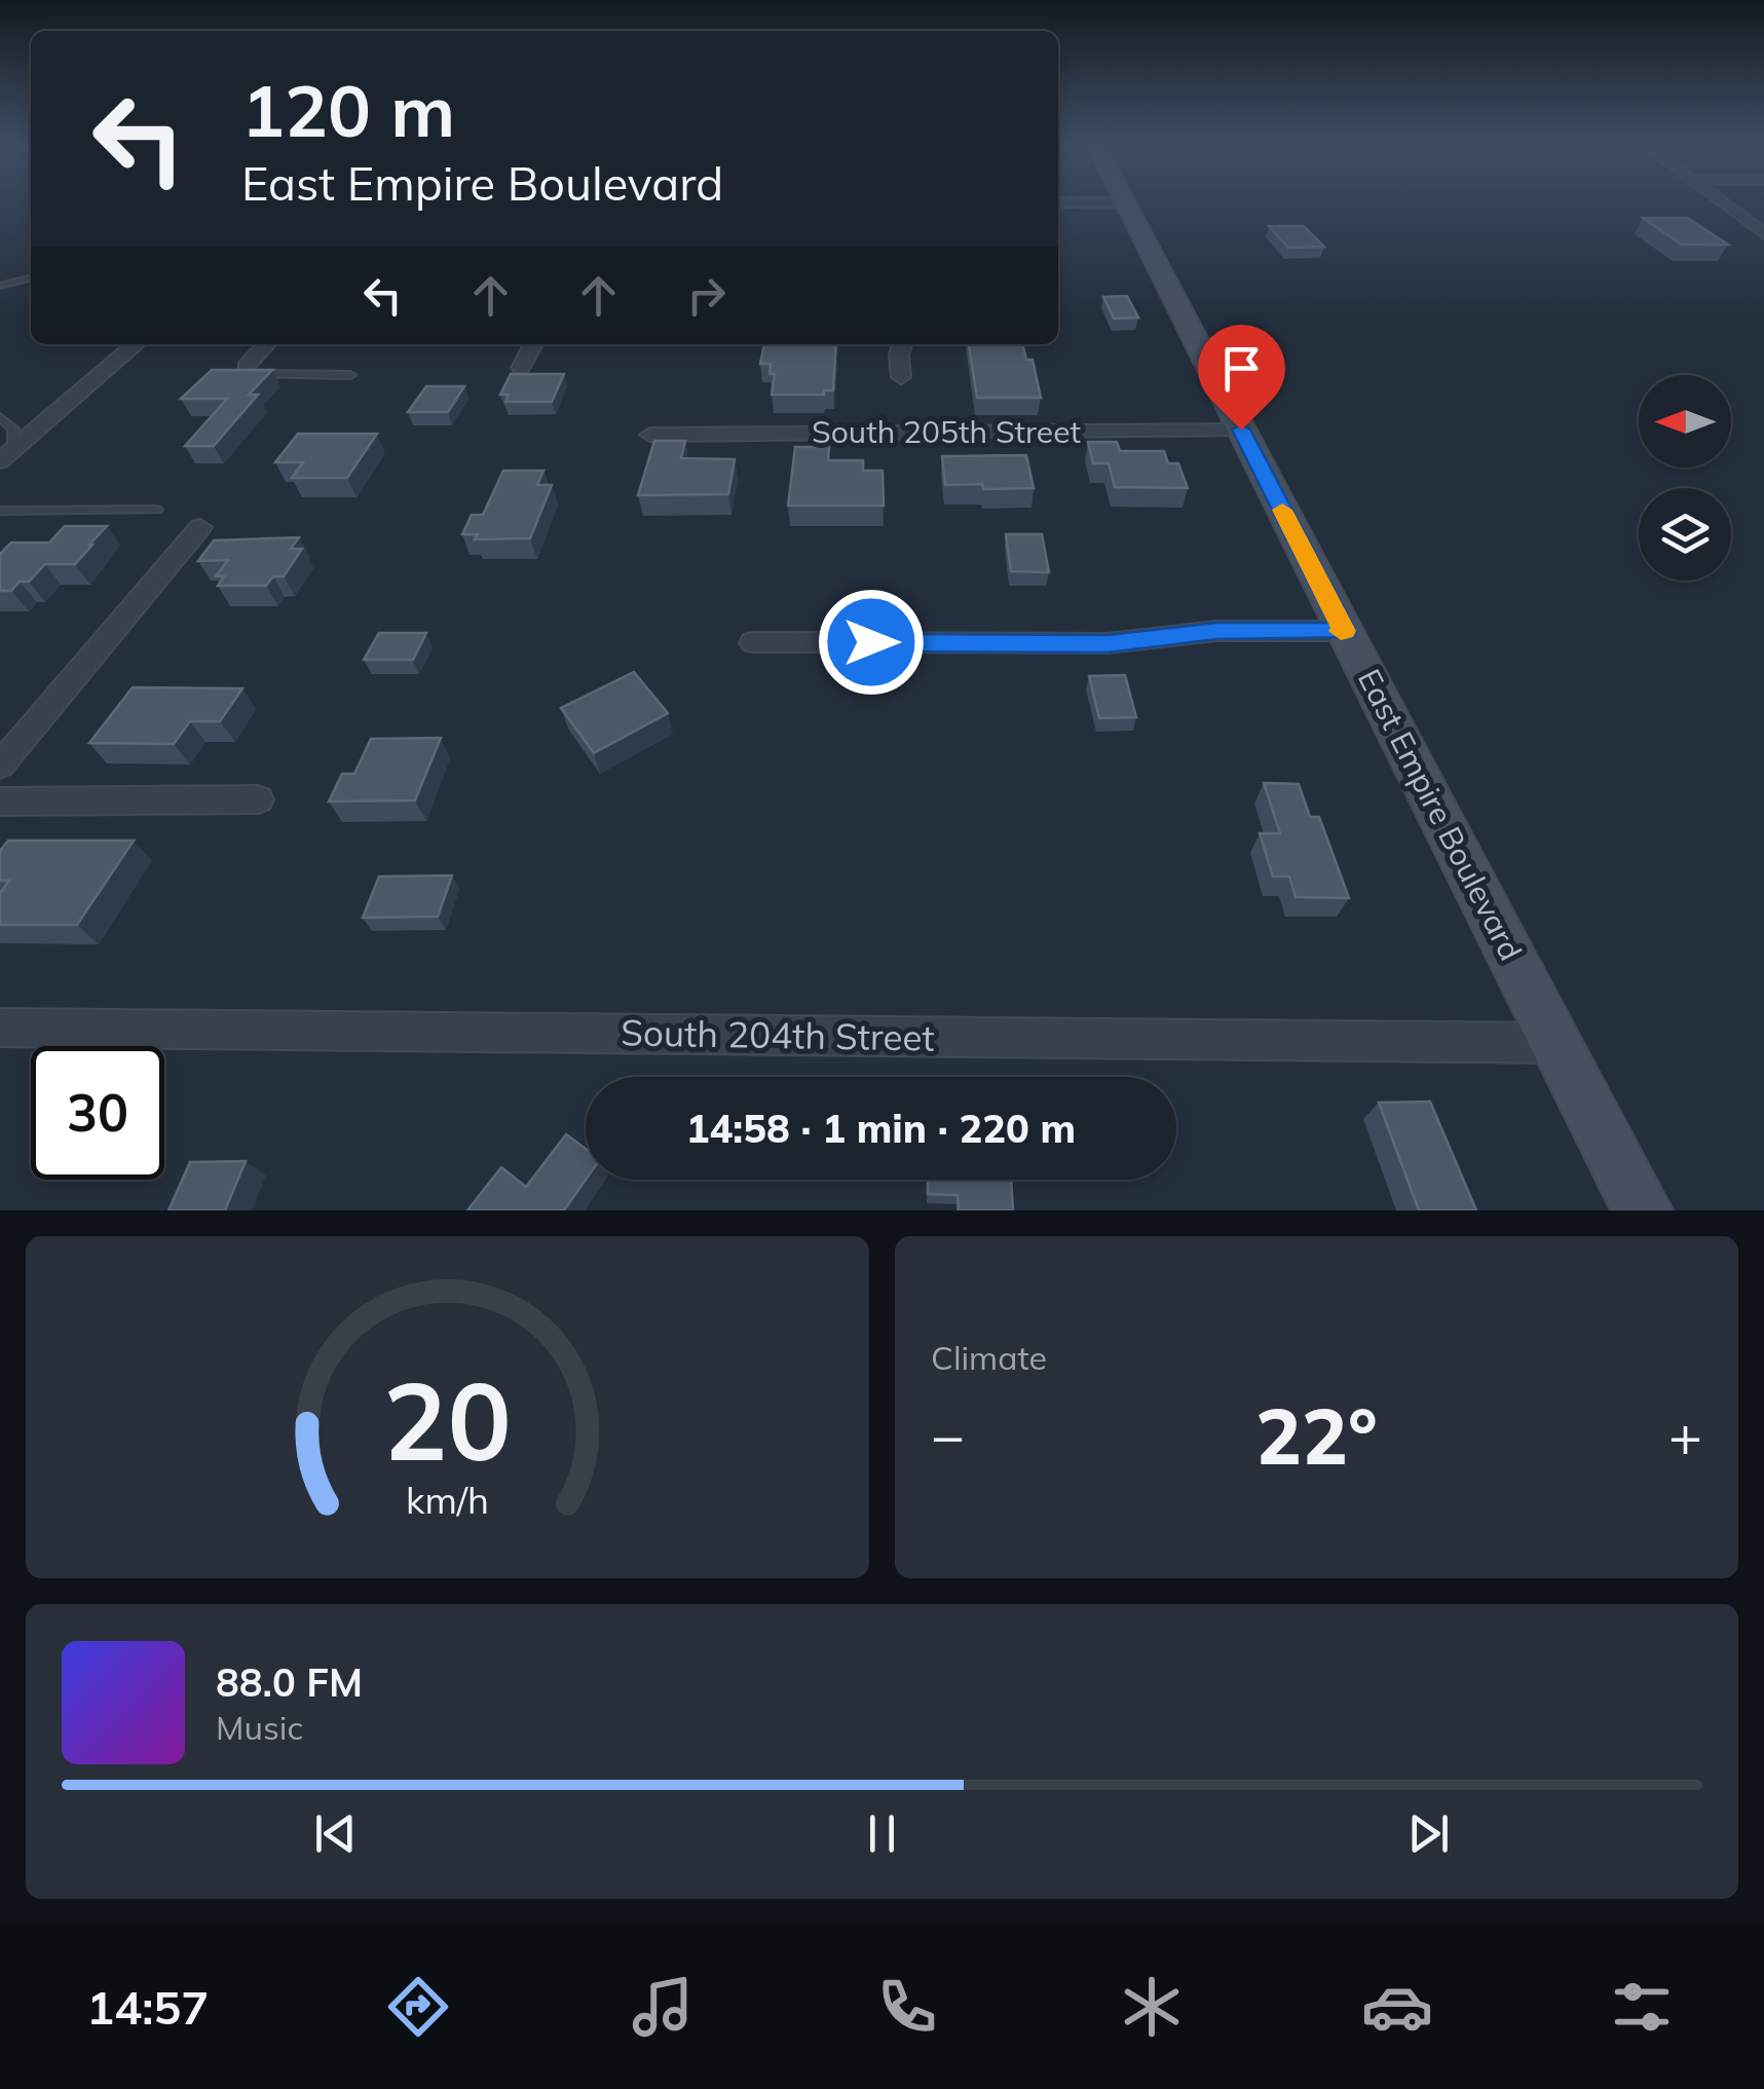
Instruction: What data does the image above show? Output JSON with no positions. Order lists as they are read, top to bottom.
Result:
{
  "streets": {
    "main road": ["East Empire Boulevard"],
    "street": ["South 205th Street", "South 204th Street"]
  },
  "crossings": [
    ["South 205th Street", "East Empire Boulevard"],
    ["East Empire Boulevard", "South 204th Street"]
  ],
  "north": "left",
  "page": {
    "turn": ["120 m", "East Empire Boulevard"],
    "limit": "30",
    "trip": "14:58 · 1 min · 220 m",
    "tile": "Climate",
    "heat": ["−", "22°", "+"],
    "song": ["88.0 FM", "Music"],
    "tabs": "14:57",
    "gauge": ["20", "km/h"]
  }
}
